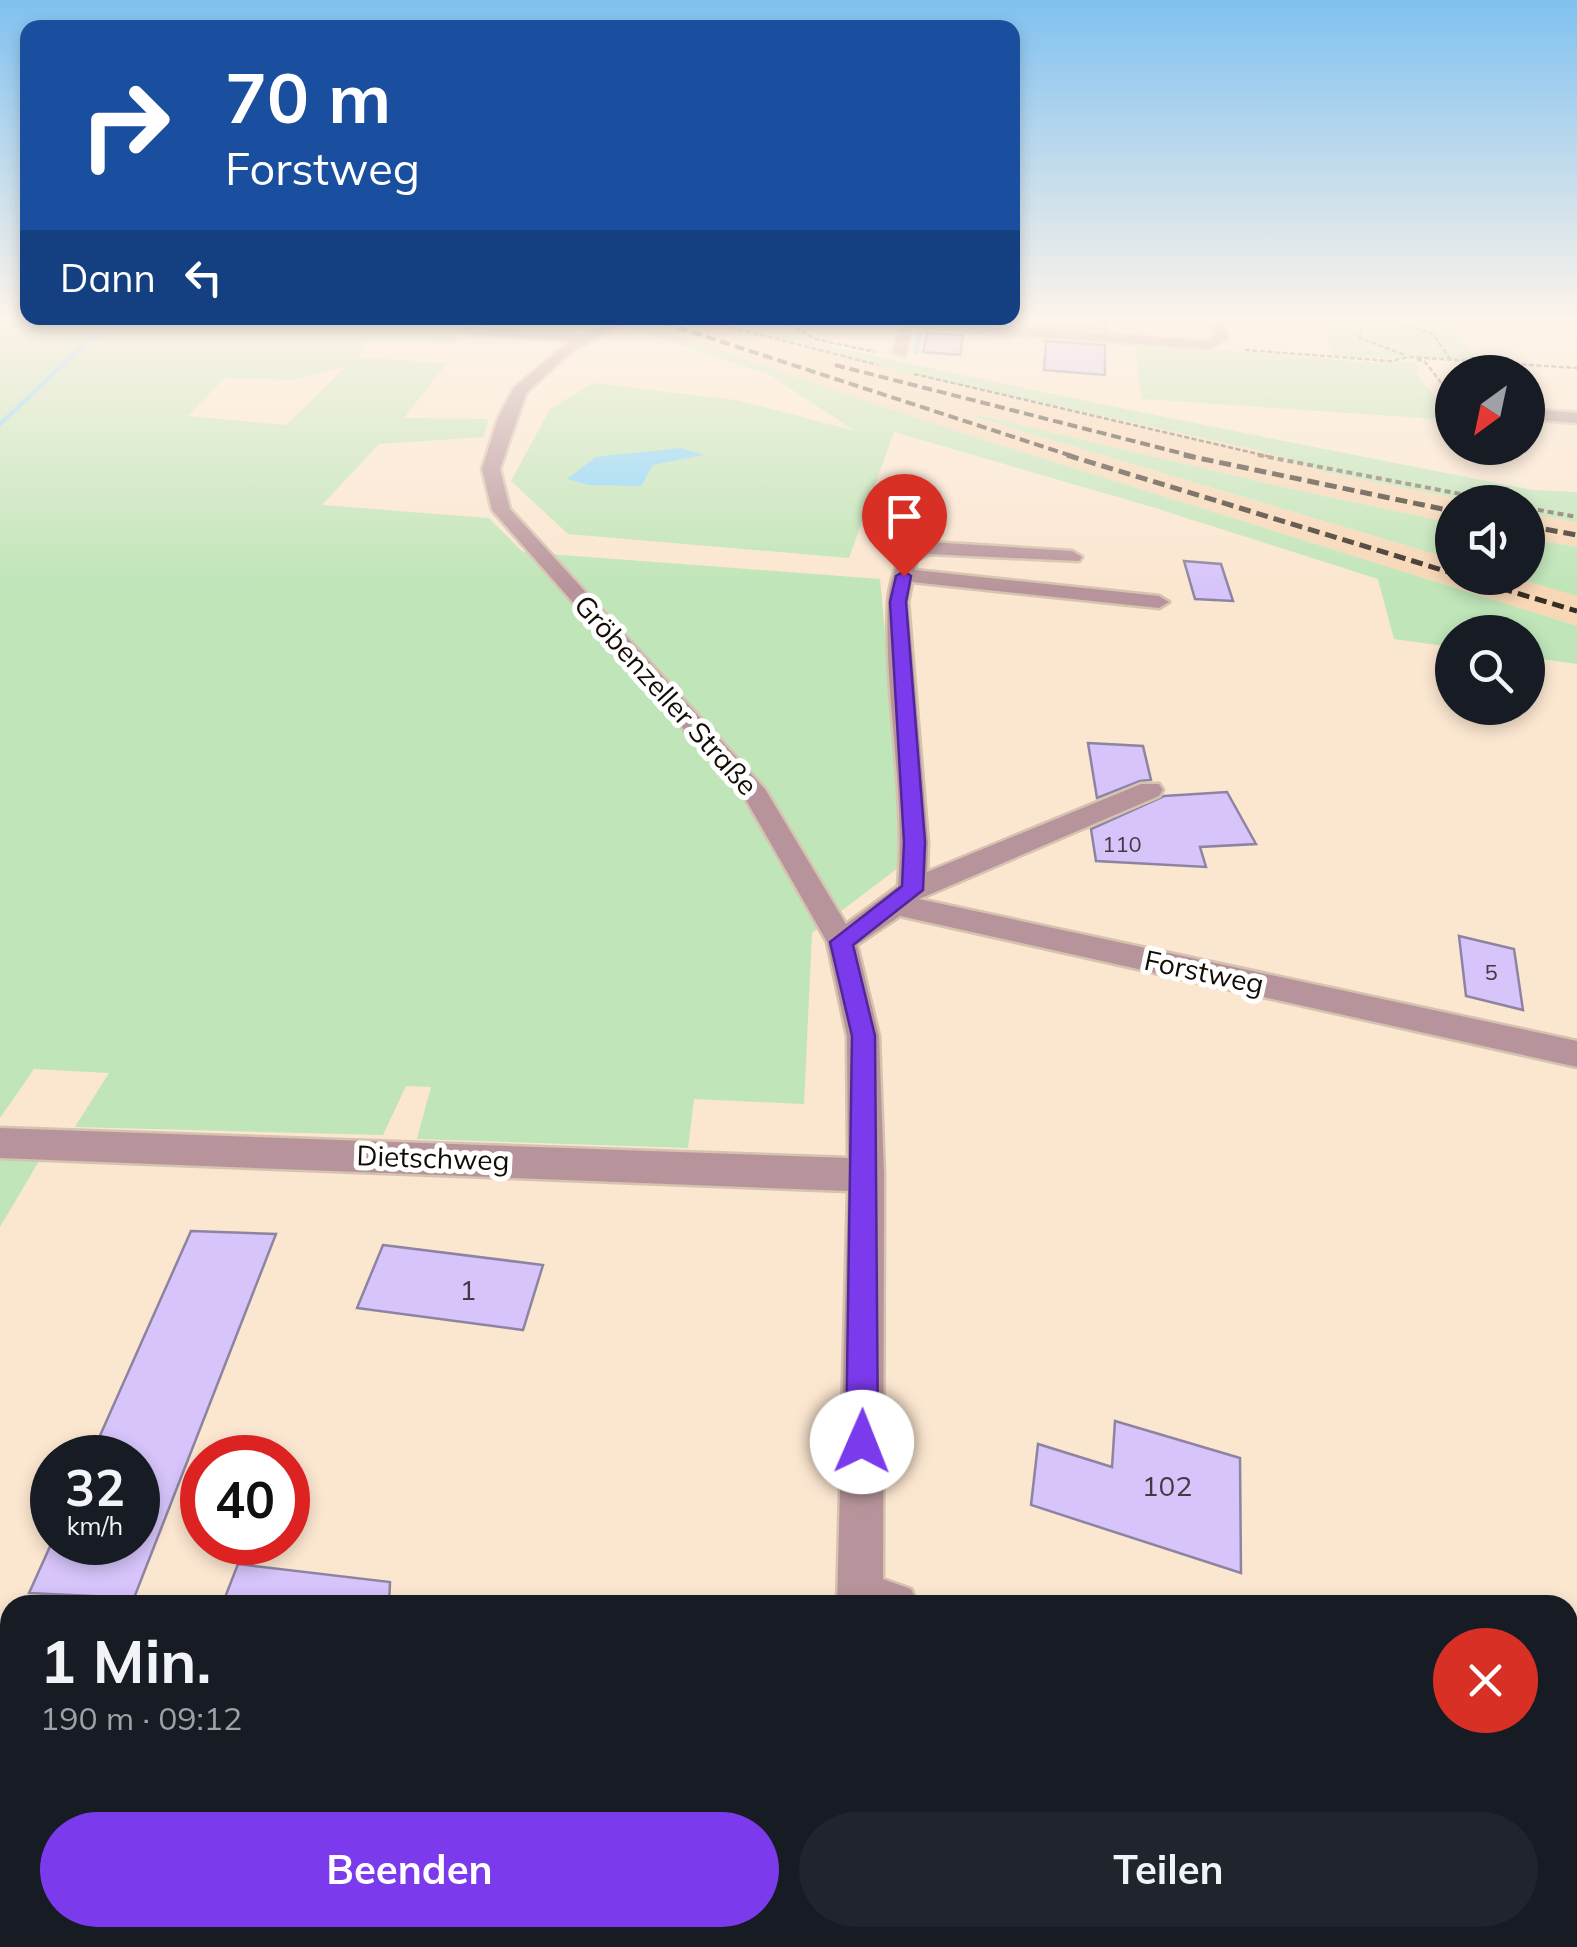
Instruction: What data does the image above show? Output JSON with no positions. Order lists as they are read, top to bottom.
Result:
{
  "streets": {
    "street": ["Gröbenzeller Straße", "Forstweg", "Dietschweg"]
  },
  "crossings": [
    ["Gröbenzeller Straße", "Dietschweg"]
  ],
  "house_numbers": [
    "110",
    "5",
    "1",
    "102"
  ],
  "north": "bottom left",
  "page": {
    "turn": ["70 m", "Forstweg"],
    "then": "Dann",
    "speed": "32 km/h",
    "limit": "40",
    "heading": ["1 Min.", "190 m · 09:12"],
    "buttons": ["Beenden", "Teilen"]
  }
}
